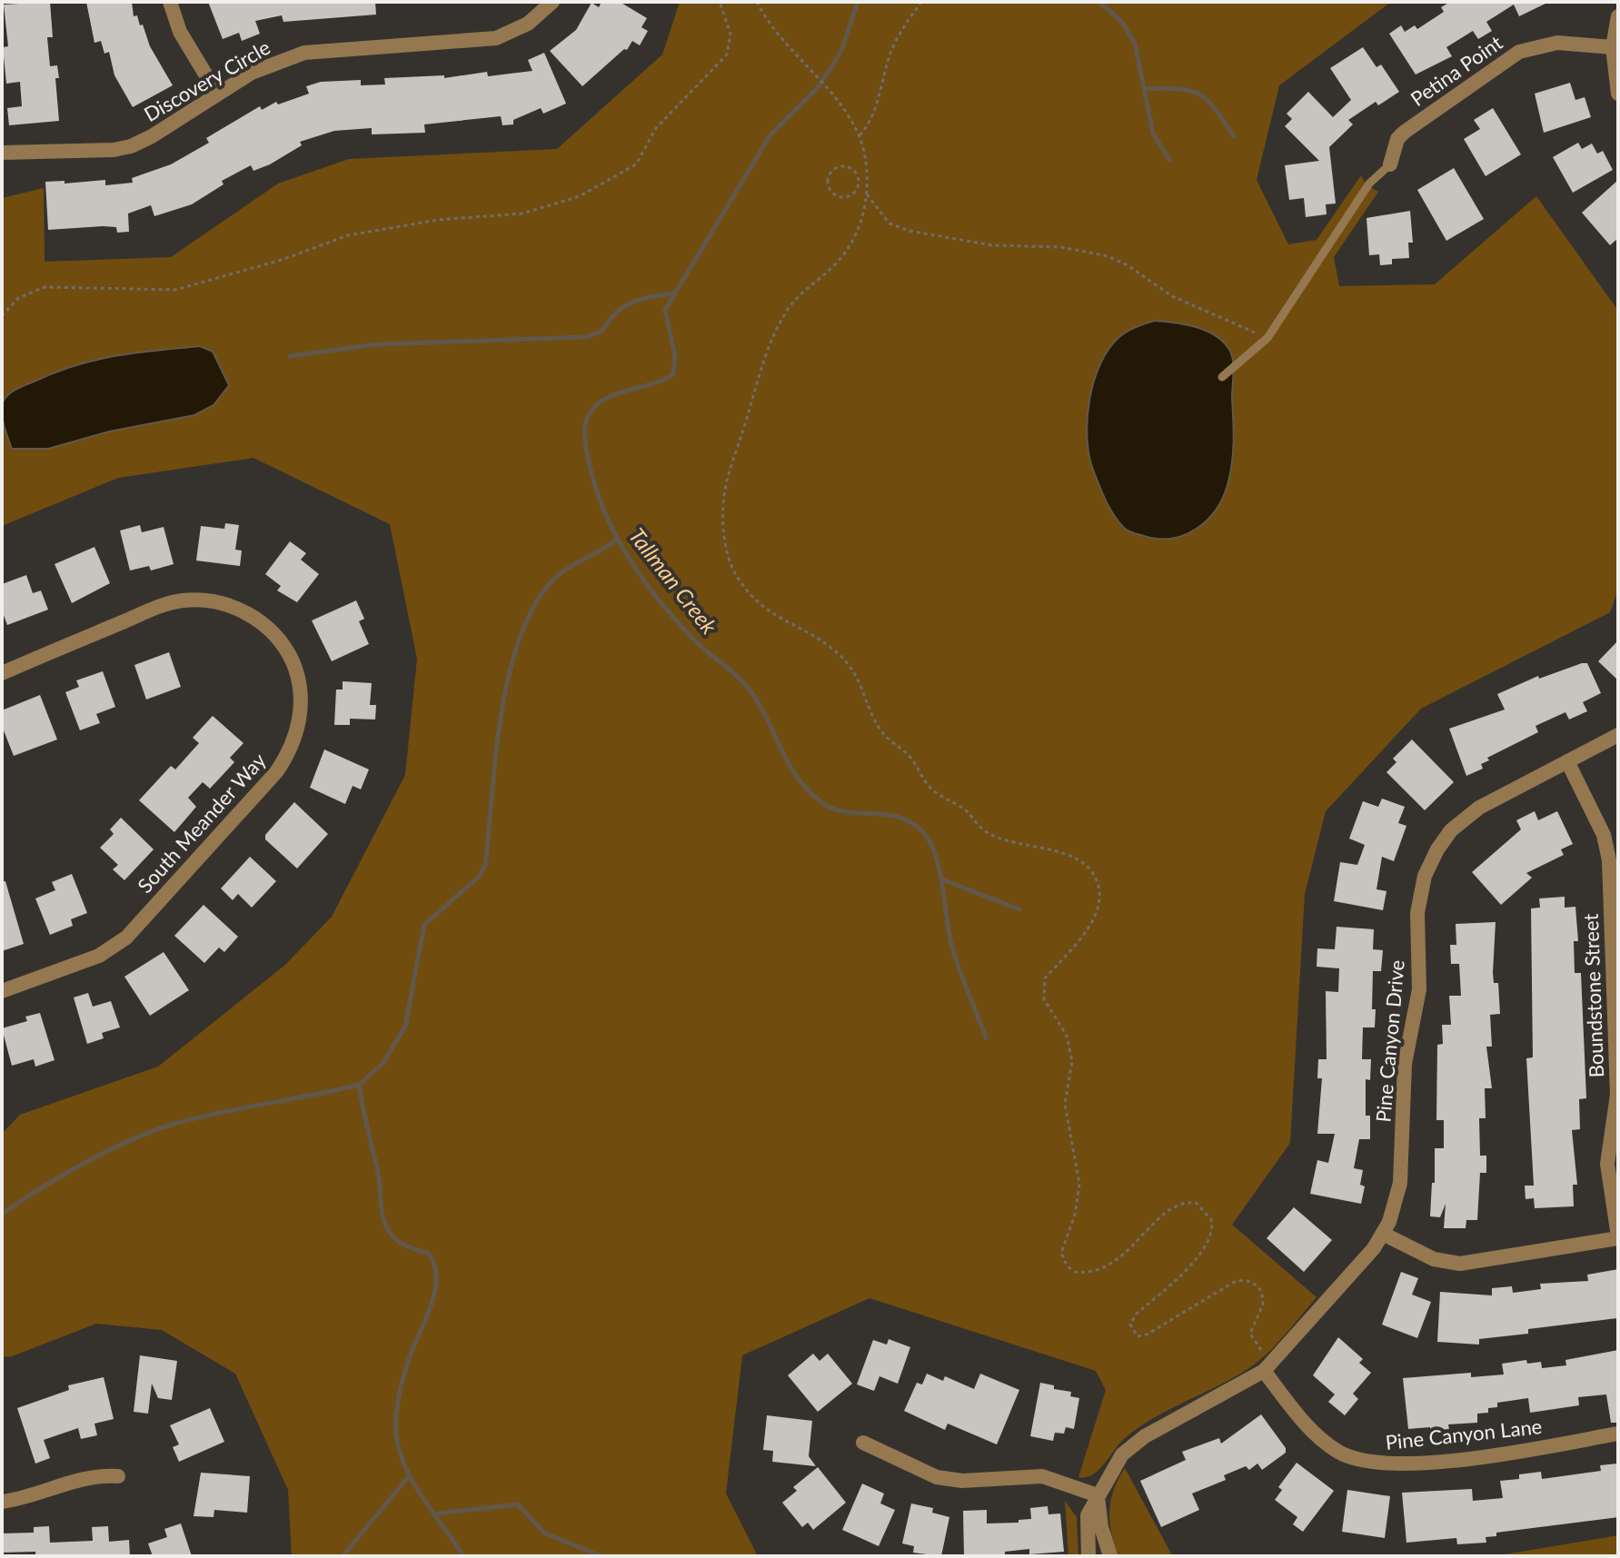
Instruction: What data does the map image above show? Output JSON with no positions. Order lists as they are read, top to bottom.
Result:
{
  "streets": {
    "street": [
      "Petina Point",
      "Discovery Circle",
      "South Meander Way",
      "Boundstone Street",
      "Pine Canyon Drive",
      "Pine Canyon Lane"
    ]
  },
  "crossings": [
    ["Boundstone Street", "Pine Canyon Drive"],
    ["Pine Canyon Drive", "Pine Canyon Lane"]
  ],
  "water": ["Tallman Creek"]
}
